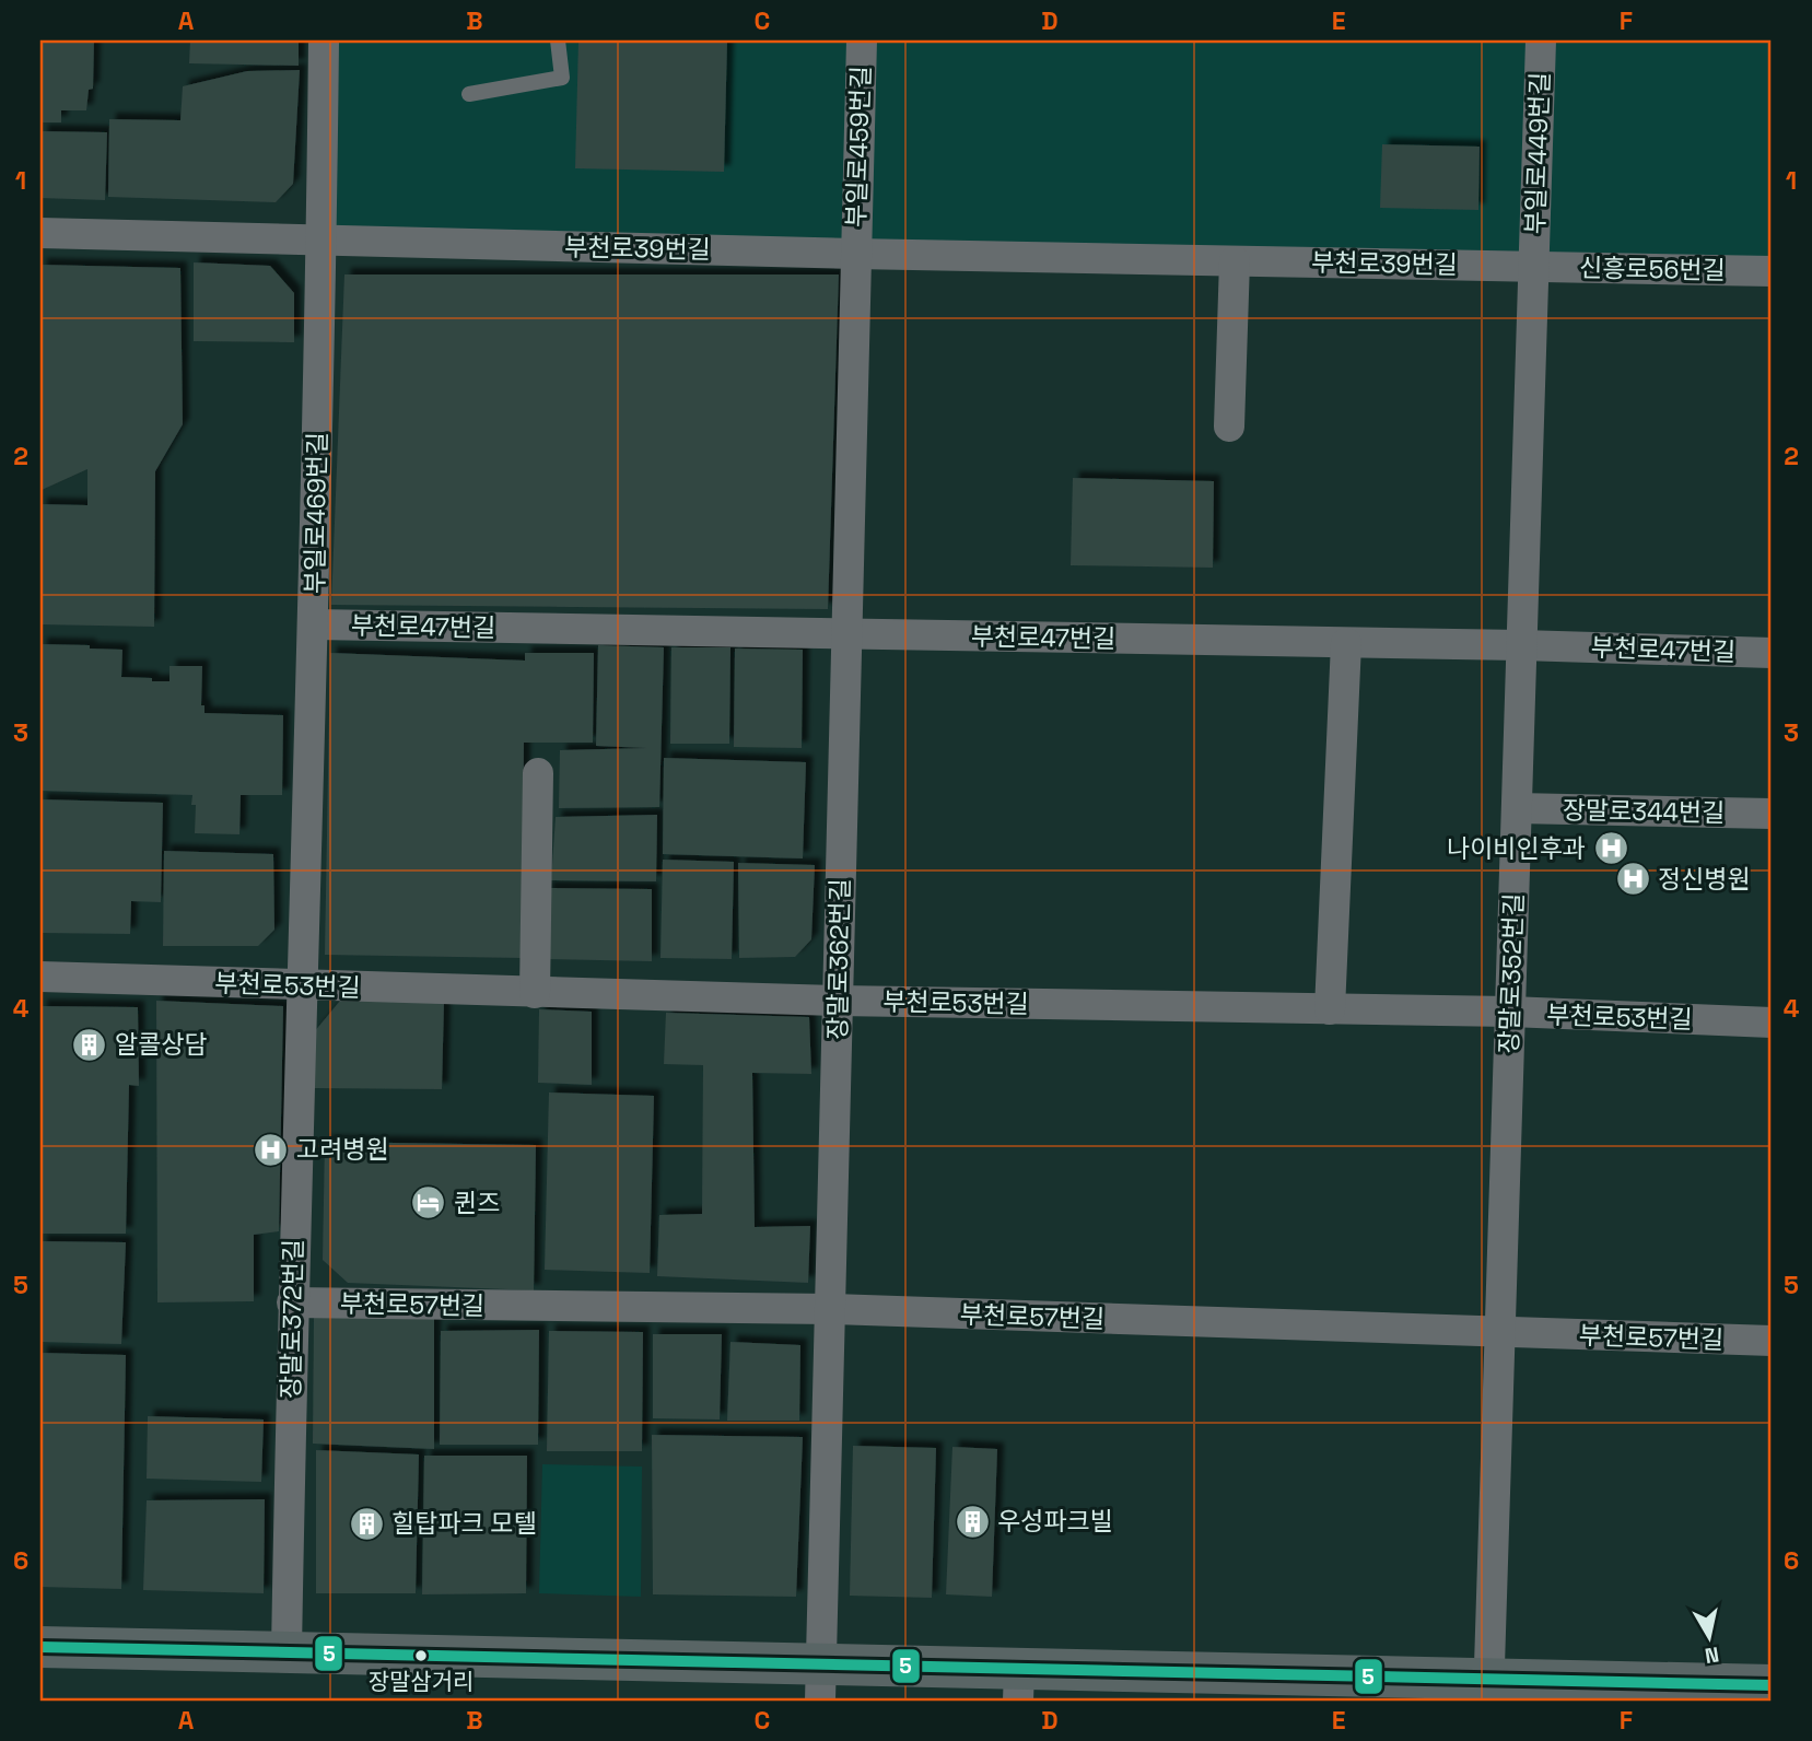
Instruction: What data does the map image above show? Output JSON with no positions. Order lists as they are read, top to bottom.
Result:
{
  "streets": {
    "street": [
      "부일로459번길",
      "부일로449번길",
      "부천로39번길",
      "신흥로56번길",
      "부일로469번길",
      "부천로47번길",
      "장말로344번길",
      "장말로362번길",
      "장말로352번길",
      "부천로53번길",
      "부천로57번길",
      "장말로372번길"
    ]
  },
  "crossings": [
    ["부일로459번길", "부천로39번길"],
    ["부일로459번길", "장말로362번길"],
    ["부일로449번길", "부천로39번길"],
    ["부일로449번길", "신흥로56번길"],
    ["부일로449번길", "장말로352번길"],
    ["부천로39번길", "신흥로56번길"],
    ["부천로39번길", "부일로469번길"],
    ["부천로39번길", "장말로362번길"],
    ["부천로39번길", "장말로352번길"],
    ["신흥로56번길", "장말로352번길"],
    ["부일로469번길", "부천로47번길"],
    ["부일로469번길", "부천로53번길"],
    ["부일로469번길", "장말로372번길"],
    ["부천로47번길", "장말로362번길"],
    ["부천로47번길", "장말로352번길"],
    ["장말로344번길", "장말로352번길"],
    ["장말로362번길", "부천로53번길"],
    ["장말로362번길", "부천로57번길"],
    ["장말로352번길", "부천로53번길"],
    ["장말로352번길", "부천로57번길"],
    ["부천로53번길", "장말로372번길"],
    ["부천로57번길", "장말로372번길"]
  ],
  "places": {
    "hospital": ["나이비인후과", "정신병원", "고려병원"],
    "building": ["알콜상담", "우성파크빌", "힐탑파크 모텔"],
    "hotel": ["퀸즈"],
    "other": ["장말삼거리"]
  },
  "lines": ["transit line 5"],
  "north": "bottom",
  "grid": {
    "columns": [
      "A",
      "B",
      "C",
      "D",
      "E",
      "F"
    ],
    "rows": [
      "1",
      "2",
      "3",
      "4",
      "5",
      "6"
    ]
  }
}
